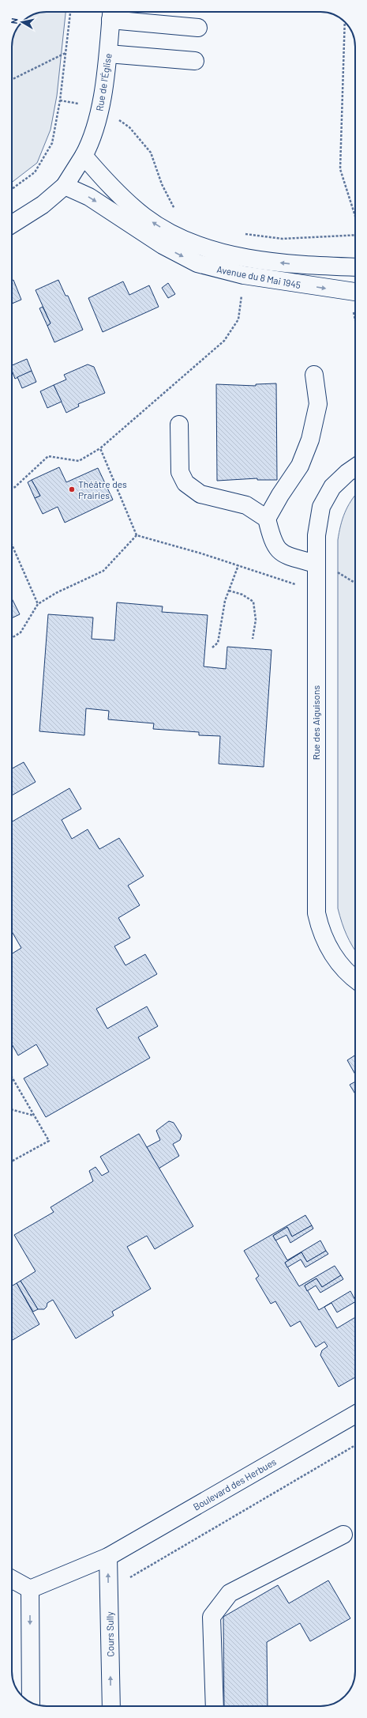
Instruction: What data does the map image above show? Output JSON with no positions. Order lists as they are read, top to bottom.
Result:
{
  "streets": {
    "street": [
      "Rue de l'Église",
      "Avenue du 8 Mai 1945",
      "Rue des Aiguisons",
      "Boulevard des Herbues",
      "Cours Sully"
    ]
  },
  "crossings": [
    ["Rue de l'Église", "Avenue du 8 Mai 1945"],
    ["Boulevard des Herbues", "Cours Sully"]
  ],
  "places": ["Théâtre des Prairies"],
  "north": "left"
}
